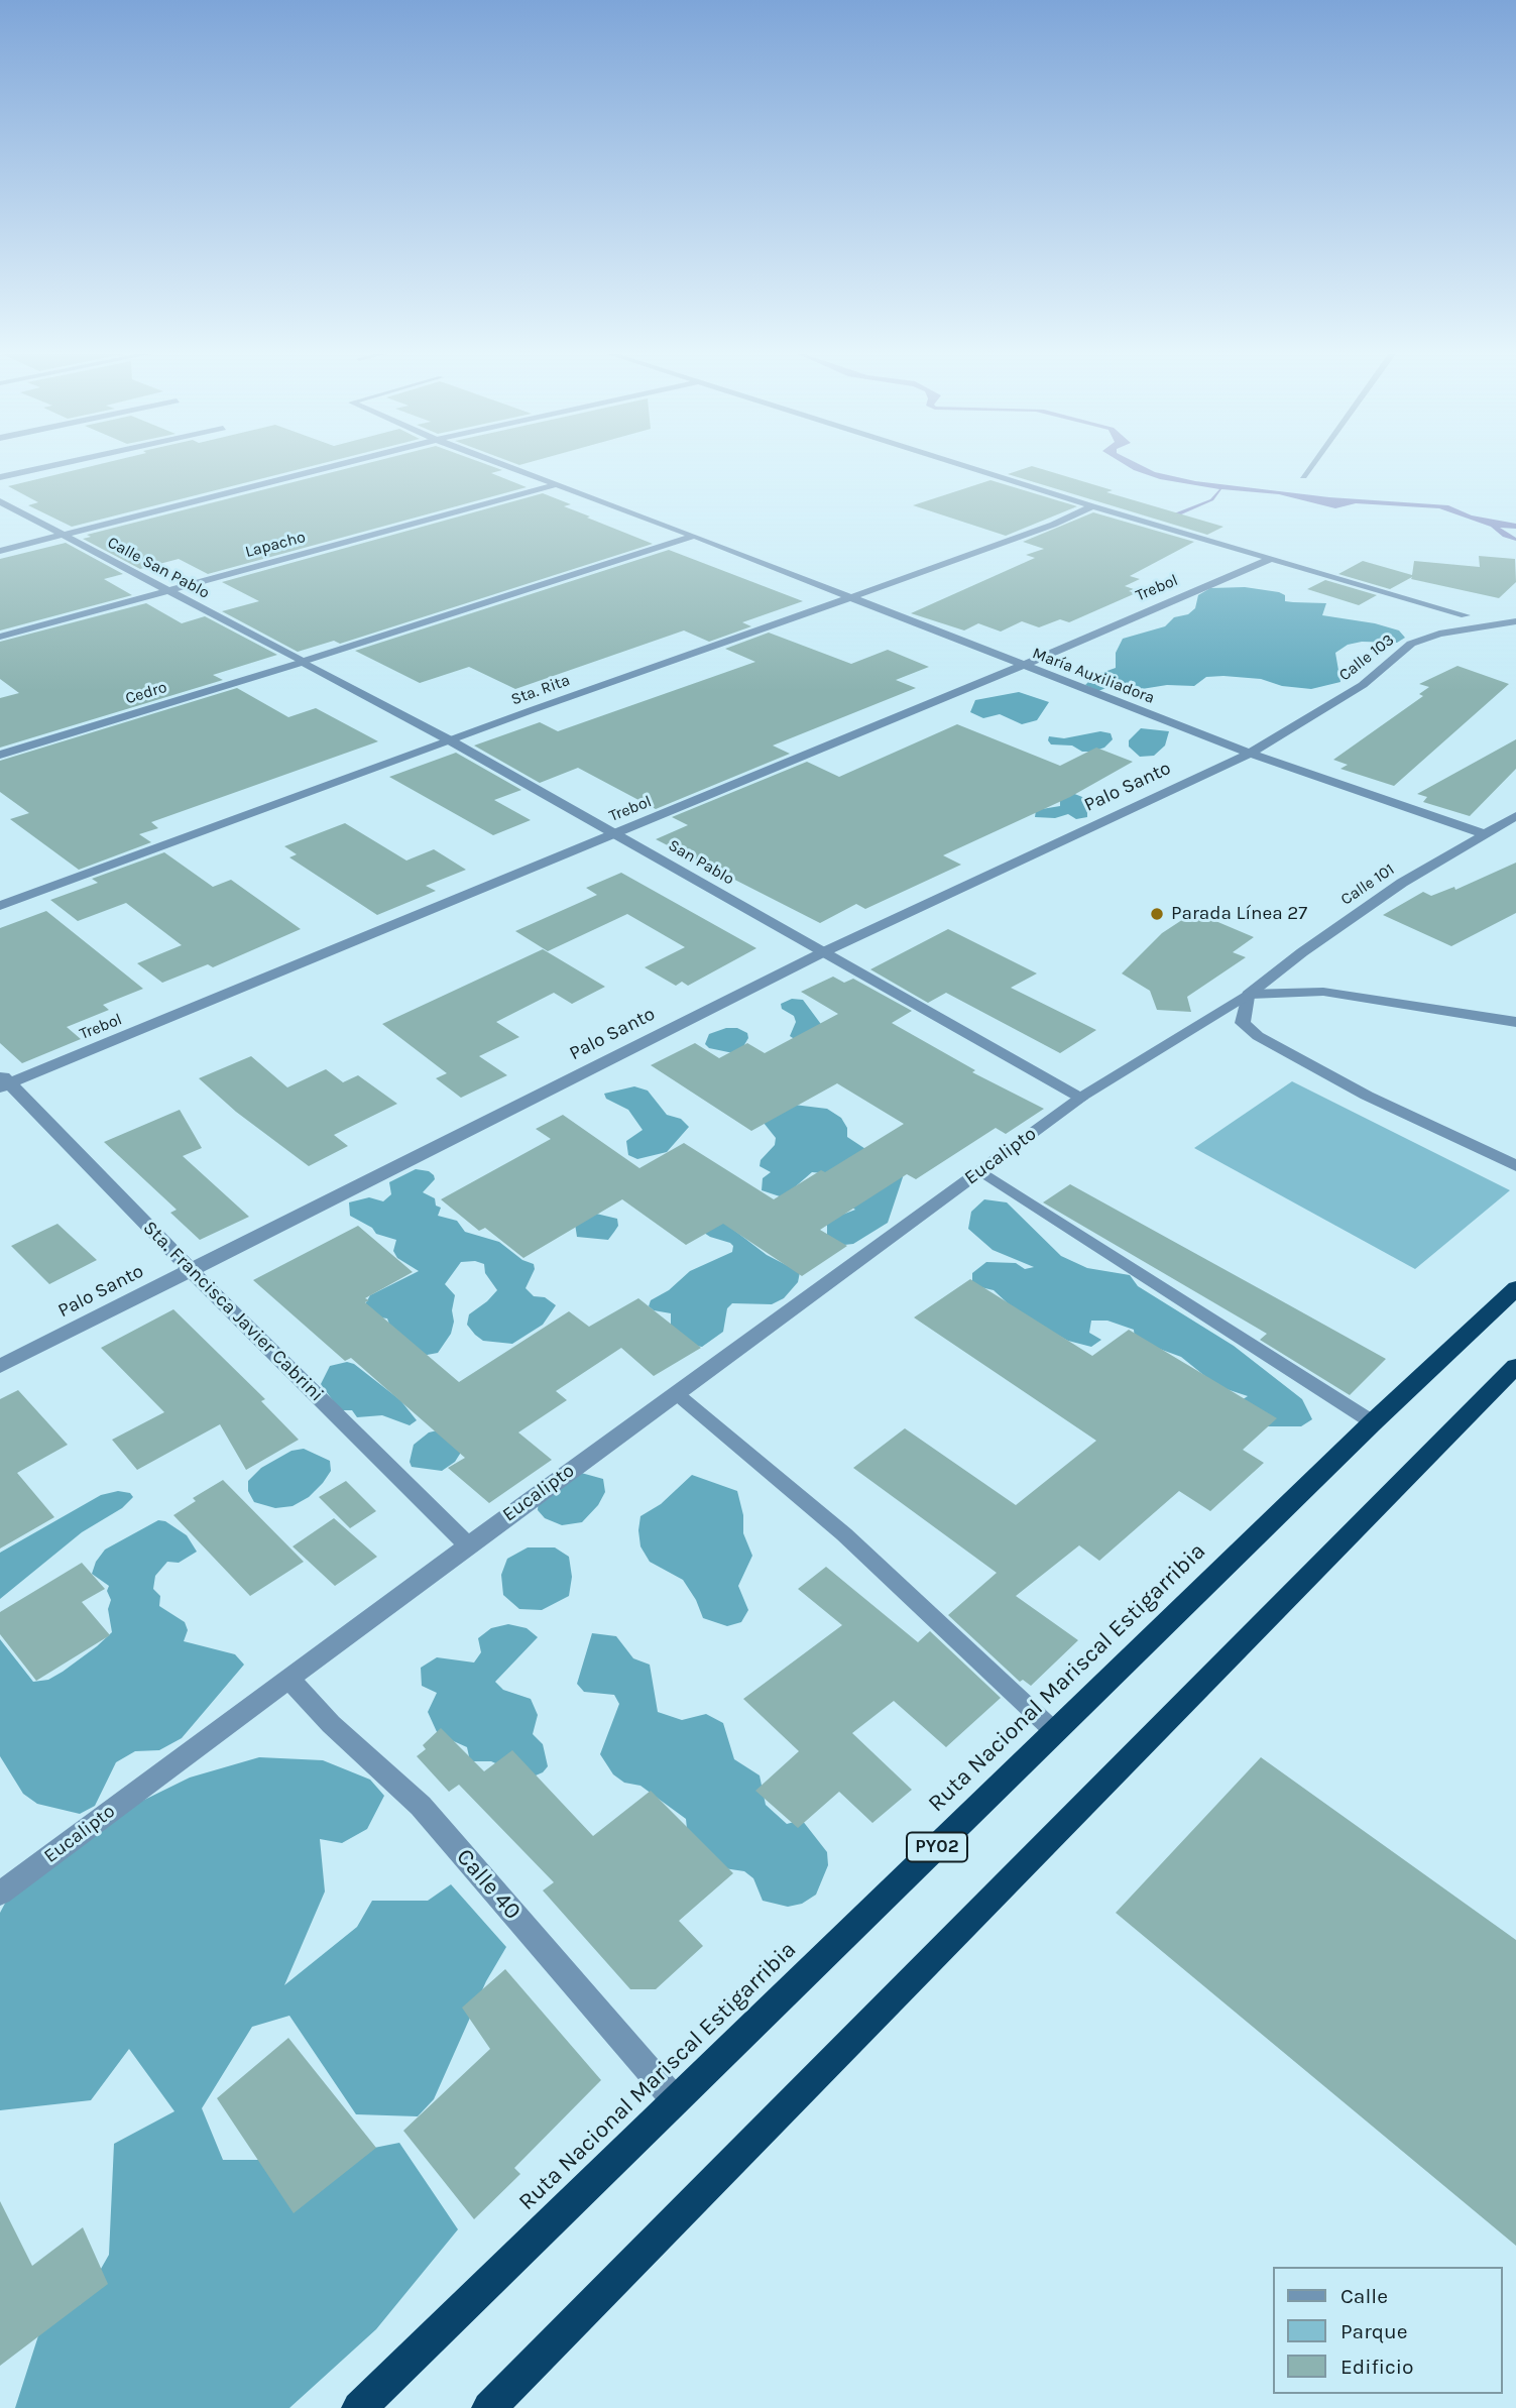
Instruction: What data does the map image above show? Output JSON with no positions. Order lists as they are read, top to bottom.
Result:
{
  "streets": {
    "highway": ["Ruta Nacional Mariscal Estigarribia", "PY02"],
    "street": [
      "Lapacho",
      "Calle San Pablo",
      "Trebol",
      "Calle 103",
      "María Auxiliadora",
      "Sta. Rita",
      "Cedro",
      "Palo Santo",
      "San Pablo",
      "Calle 101",
      "Eucalipto",
      "Sta. Francisca Javier Cabrini",
      "Calle 40"
    ]
  },
  "crossings": [
    ["Lapacho", "Calle San Pablo"],
    ["Lapacho", "María Auxiliadora"],
    ["Calle San Pablo", "Cedro"],
    ["Calle San Pablo", "San Pablo"],
    ["Trebol", "María Auxiliadora"],
    ["Trebol", "San Pablo"],
    ["Trebol", "Sta. Francisca Javier Cabrini"],
    ["Calle 103", "María Auxiliadora"],
    ["Calle 103", "Palo Santo"],
    ["María Auxiliadora", "Sta. Rita"],
    ["María Auxiliadora", "Cedro"],
    ["María Auxiliadora", "Palo Santo"],
    ["María Auxiliadora", "Calle 101"],
    ["Sta. Rita", "San Pablo"],
    ["Cedro", "San Pablo"],
    ["Palo Santo", "San Pablo"],
    ["Palo Santo", "Sta. Francisca Javier Cabrini"],
    ["San Pablo", "Calle 101"],
    ["San Pablo", "Eucalipto"],
    ["Calle 101", "Eucalipto"],
    ["Eucalipto", "Sta. Francisca Javier Cabrini"],
    ["Eucalipto", "Calle 40"],
    ["Ruta Nacional Mariscal Estigarribia", "Calle 40"]
  ],
  "places": ["Parada Línea 27"],
  "legend": ["Calle", "Parque", "Edificio"]
}
